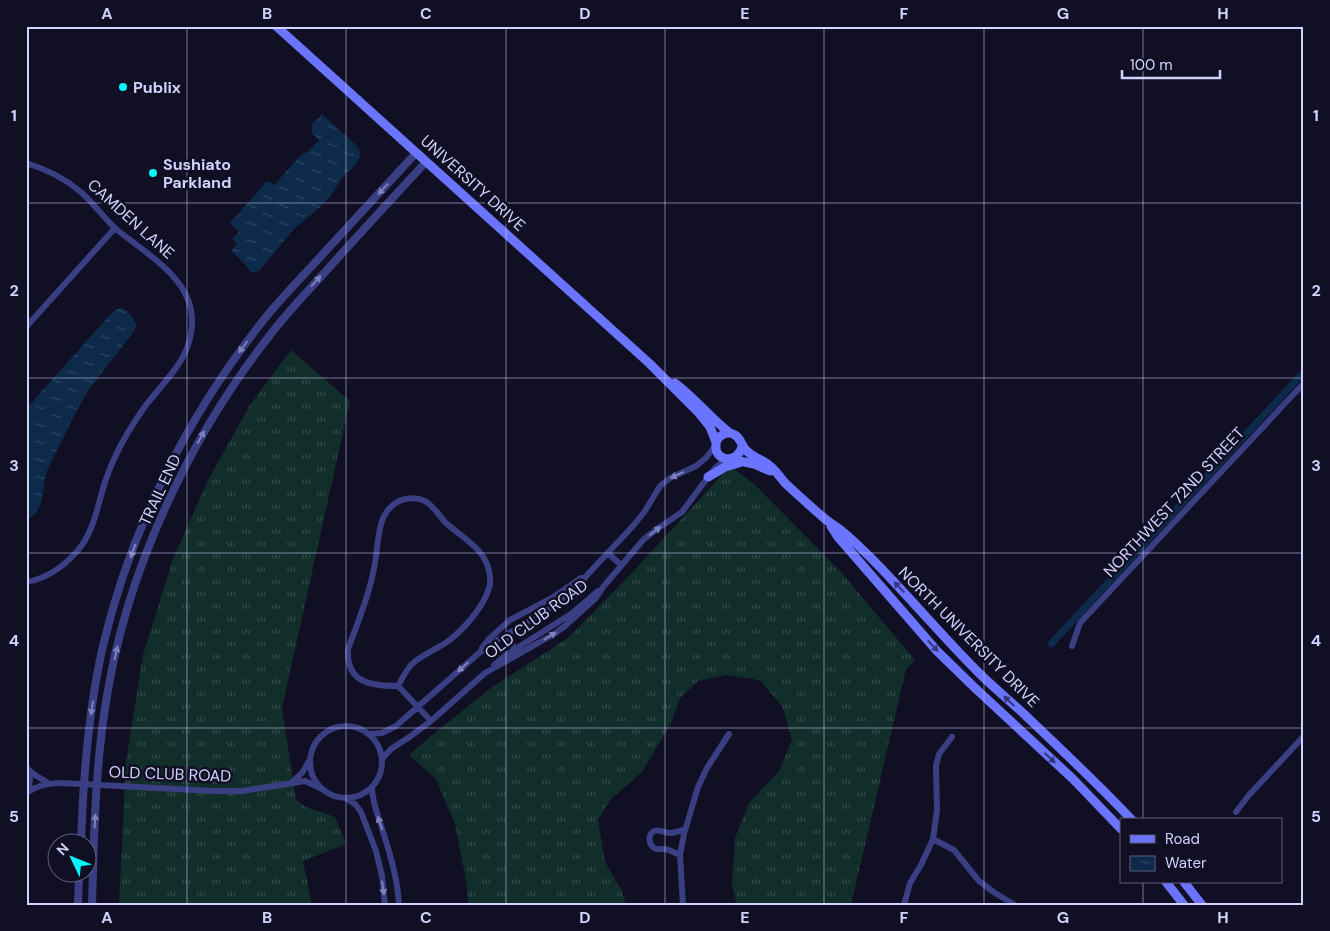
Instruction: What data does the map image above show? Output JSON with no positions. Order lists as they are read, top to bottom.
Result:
{
  "streets": {
    "main road": ["UNIVERSITY DRIVE", "NORTH UNIVERSITY DRIVE"],
    "street": [
      "CAMDEN LANE",
      "TRAIL END",
      "NORTHWEST 72ND STREET",
      "OLD CLUB ROAD"
    ]
  },
  "crossings": [
    ["UNIVERSITY DRIVE", "TRAIL END"],
    ["UNIVERSITY DRIVE", "OLD CLUB ROAD"]
  ],
  "places": ["Publix", "Sushiato Parkland"],
  "legend": ["Road", "Water"],
  "scale_bar": "100 m",
  "north": "top left",
  "grid": {
    "columns": [
      "A",
      "B",
      "C",
      "D",
      "E",
      "F",
      "G",
      "H"
    ],
    "rows": [
      "1",
      "2",
      "3",
      "4",
      "5"
    ]
  }
}
